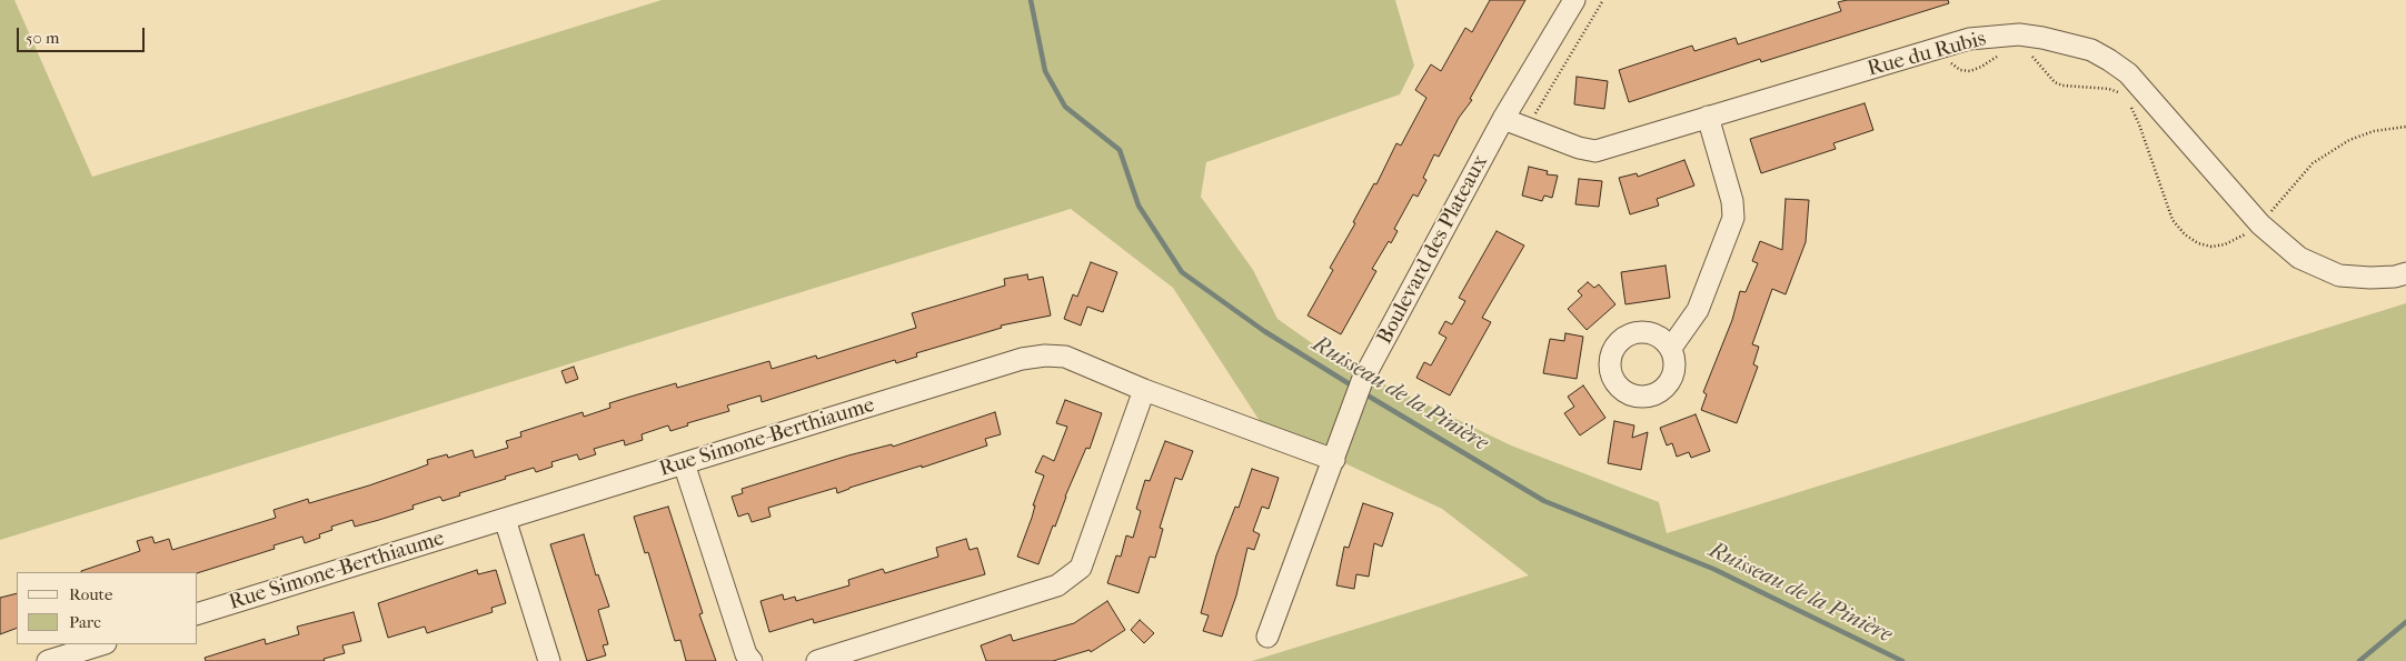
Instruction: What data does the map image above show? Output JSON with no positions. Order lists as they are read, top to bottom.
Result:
{
  "streets": {
    "street": ["Rue du Rubis", "Boulevard des Plateaux", "Rue Simone-Berthiaume"]
  },
  "crossings": [
    ["Rue du Rubis", "Boulevard des Plateaux"],
    ["Boulevard des Plateaux", "Rue Simone-Berthiaume"]
  ],
  "water": ["Ruisseau de la Pinière"],
  "legend": ["Route", "Parc"],
  "scale_bar": "50 m"
}
